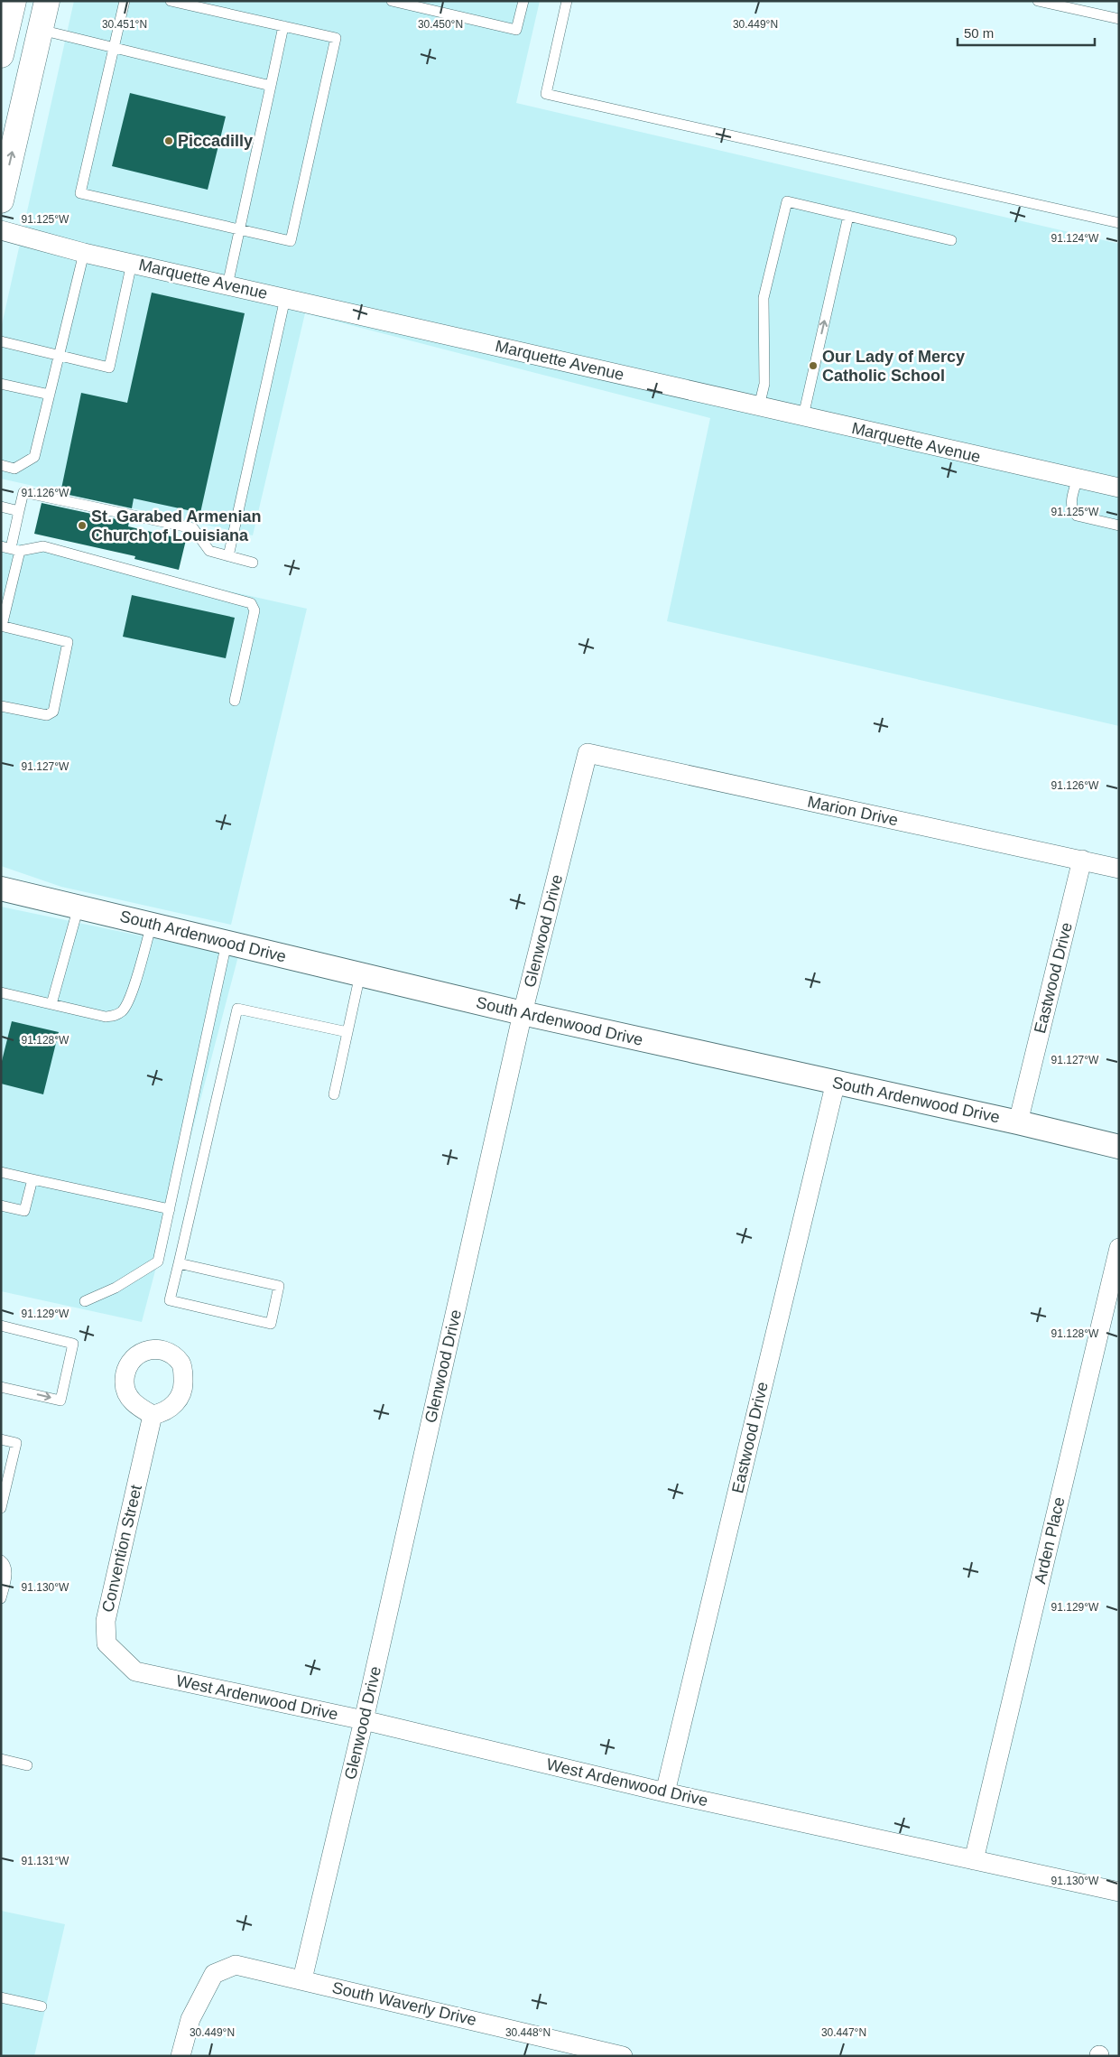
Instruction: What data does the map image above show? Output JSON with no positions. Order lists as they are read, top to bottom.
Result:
{
  "streets": {
    "street": [
      "Marquette Avenue",
      "Marion Drive",
      "Glenwood Drive",
      "South Ardenwood Drive",
      "Eastwood Drive",
      "Arden Place",
      "Convention Street",
      "West Ardenwood Drive",
      "South Waverly Drive"
    ]
  },
  "crossings": [
    ["Marion Drive", "Glenwood Drive"],
    ["Marion Drive", "Eastwood Drive"],
    ["Glenwood Drive", "South Ardenwood Drive"],
    ["Glenwood Drive", "West Ardenwood Drive"],
    ["Glenwood Drive", "South Waverly Drive"],
    ["South Ardenwood Drive", "Eastwood Drive"],
    ["Eastwood Drive", "West Ardenwood Drive"],
    ["Arden Place", "West Ardenwood Drive"],
    ["Convention Street", "West Ardenwood Drive"]
  ],
  "places": ["Piccadilly", "Our Lady of Mercy Catholic School", "St. Garabed Armenian Church of Louisiana"],
  "scale_bar": "50 m",
  "coordinates": [
    "30.451°N",
    "30.449°N",
    "30.450°N",
    "91.125°W",
    "91.124°W",
    "91.126°W",
    "91.127°W",
    "91.128°W",
    "91.129°W",
    "91.130°W",
    "91.131°W",
    "30.448°N",
    "30.447°N"
  ]
}
